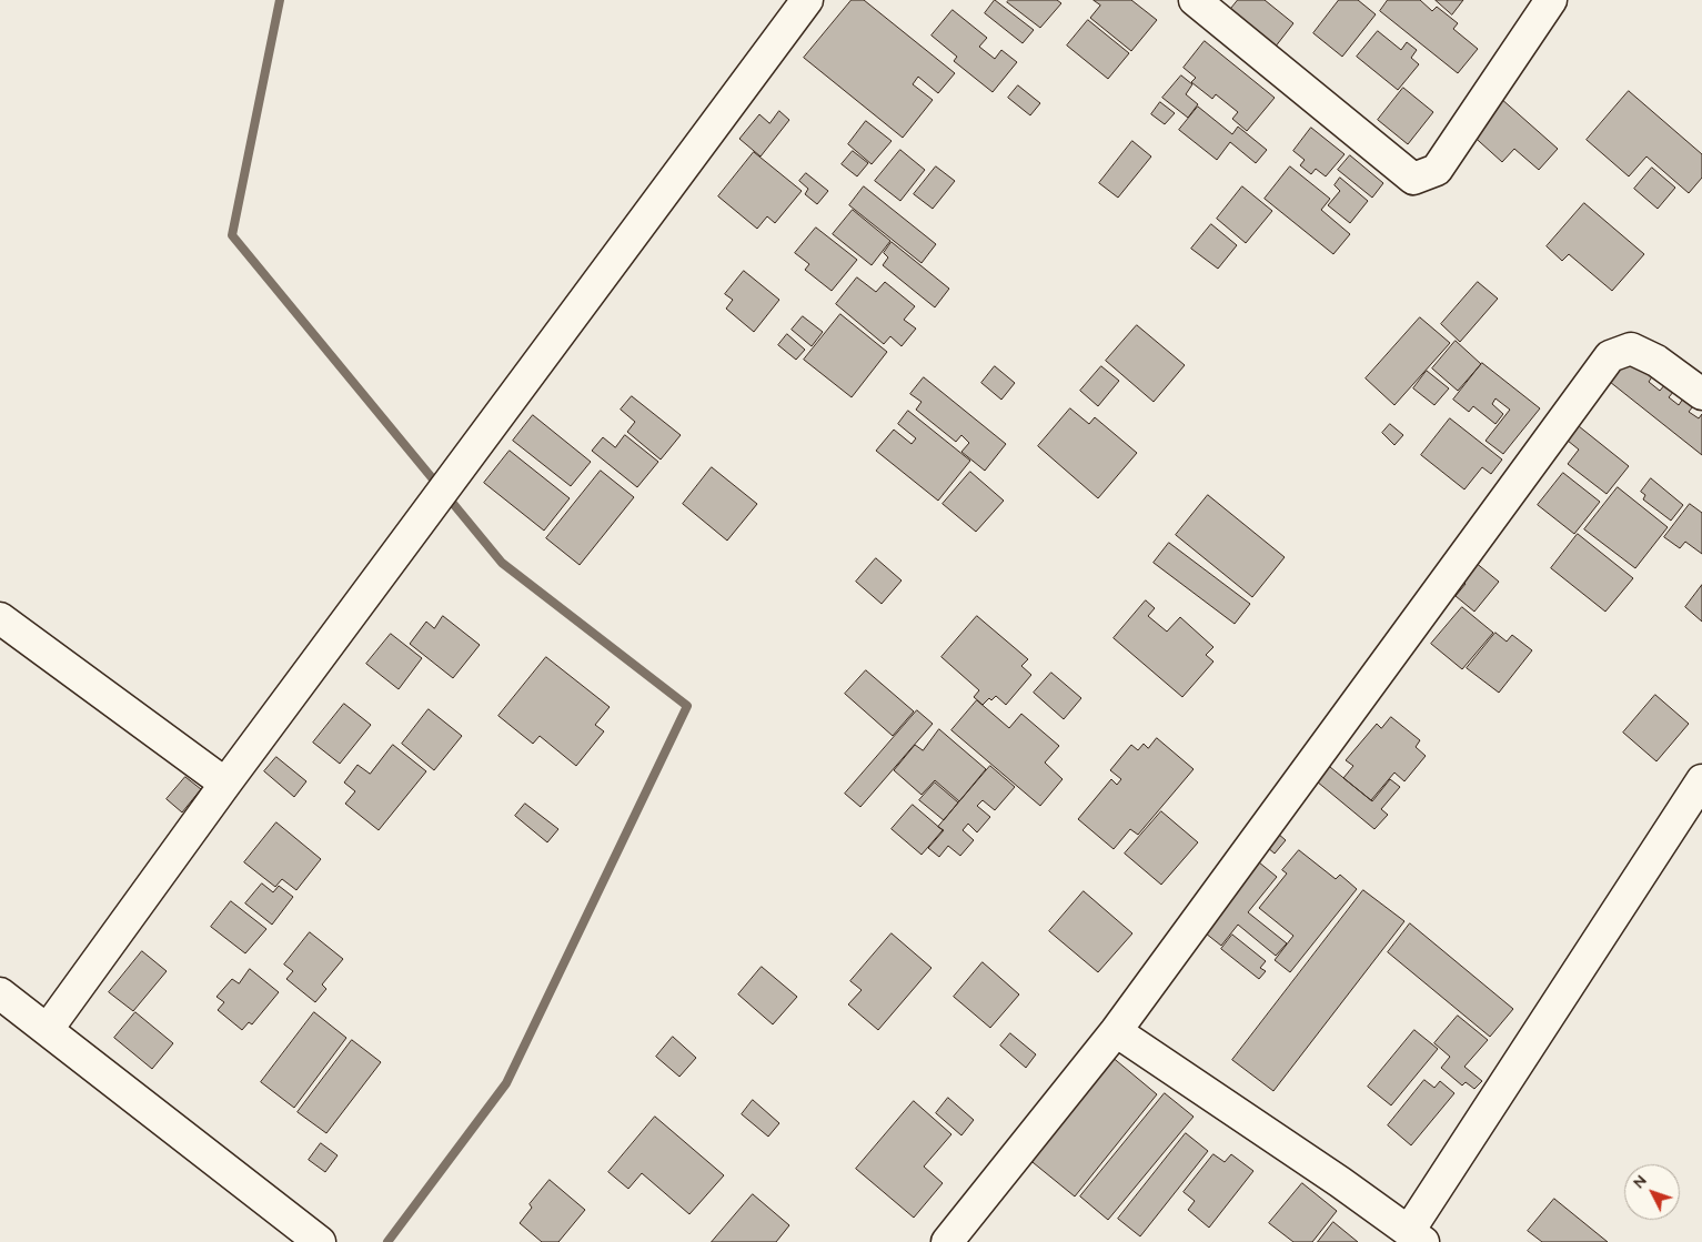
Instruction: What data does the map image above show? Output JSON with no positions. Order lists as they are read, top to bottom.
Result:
{
  "north": "top left"
}
